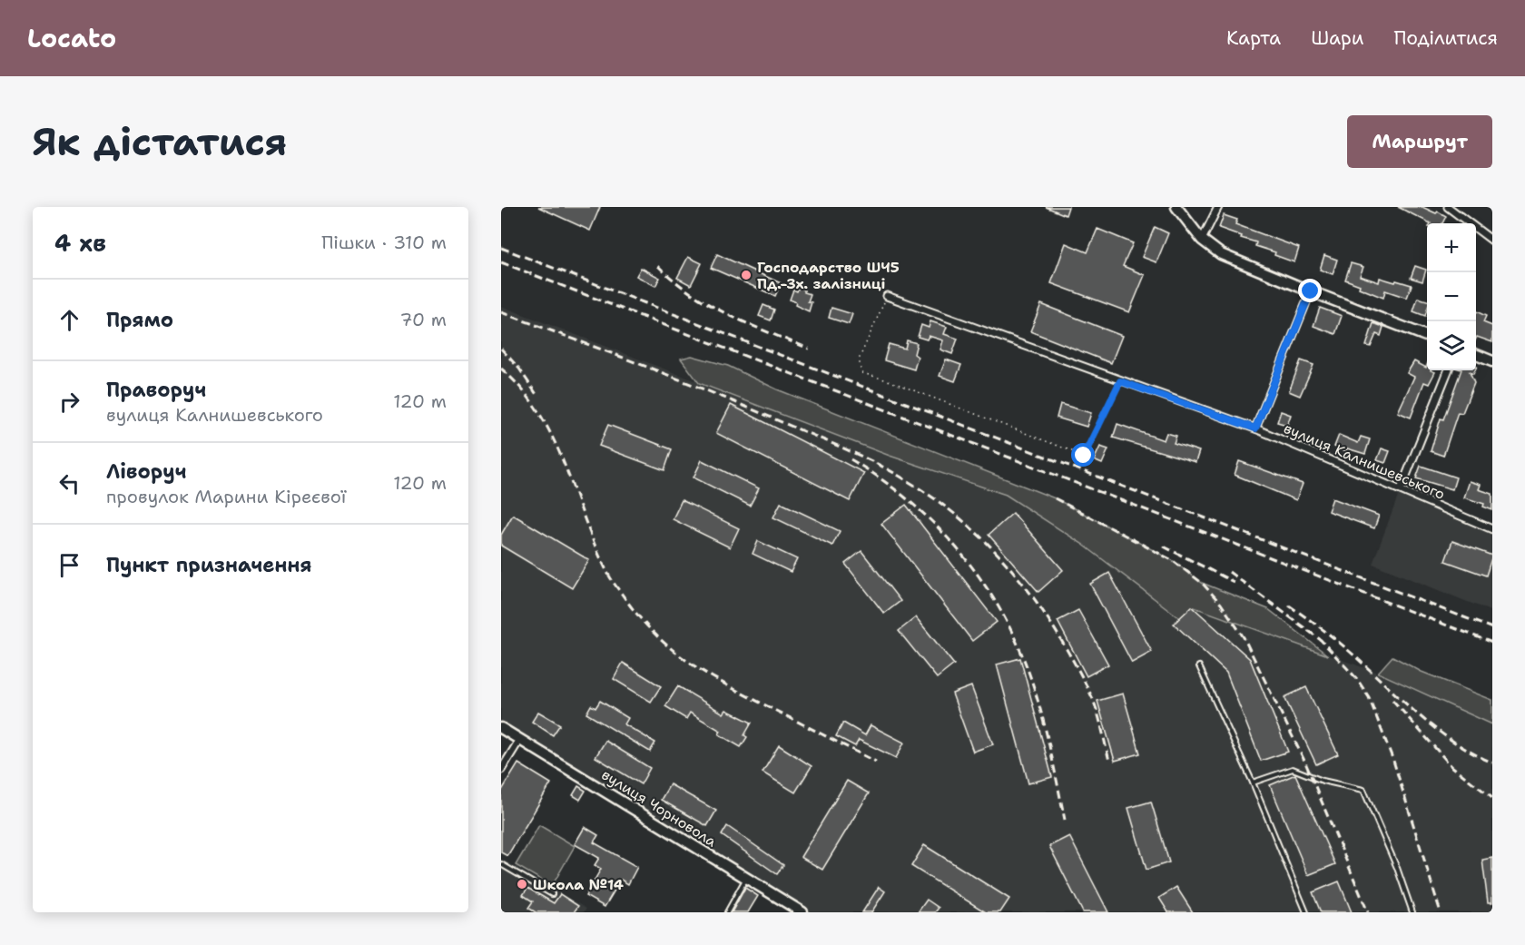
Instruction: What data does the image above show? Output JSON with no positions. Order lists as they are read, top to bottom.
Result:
{
  "streets": {
    "street": ["вулиця Калнишевського", "вулиця Чорновола"]
  },
  "places": ["Господарство ШЧ5 Пд.-Зх. залізниці", "Школа №14"],
  "page": {
    "header": "Locato",
    "nav": ["Карта", "Шари", "Поділитися"],
    "buttons": "Маршрут",
    "title": "Як дістатися",
    "heading": ["4 хв", "Пішки · 310 m"],
    "map_buttons": ["+", "−"],
    "list": [
      ["Прямо", "70 m"],
      ["Праворуч", "вулиця Калнишевського", "120 m"],
      ["Ліворуч", "провулок Марини Кіреєвої", "120 m"],
      "Пункт призначення"
    ]
  }
}
